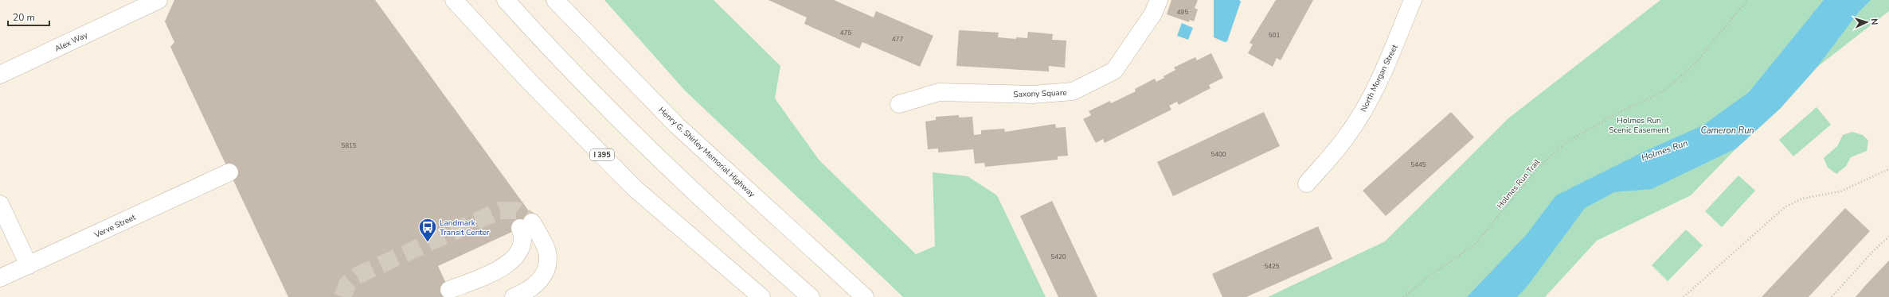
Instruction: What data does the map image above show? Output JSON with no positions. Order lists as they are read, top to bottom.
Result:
{
  "streets": {
    "main road": [
      "Alex Way",
      "North Morgan Street",
      "Saxony Square",
      "Henry G. Shirley Memorial Highway",
      "I 395",
      "Verve Street"
    ],
    "path": ["Holmes Run Trail"]
  },
  "water": ["Cameron Run", "Holmes Run"],
  "parks": ["Holmes Run Scenic Easement"],
  "places": {
    "bus stop": ["Landmark Transit Center"]
  },
  "house_numbers": [
    "495",
    "475",
    "501",
    "477",
    "5815",
    "5400",
    "5445",
    "5420",
    "5425"
  ],
  "scale_bar": "20 m",
  "north": "right"
}
